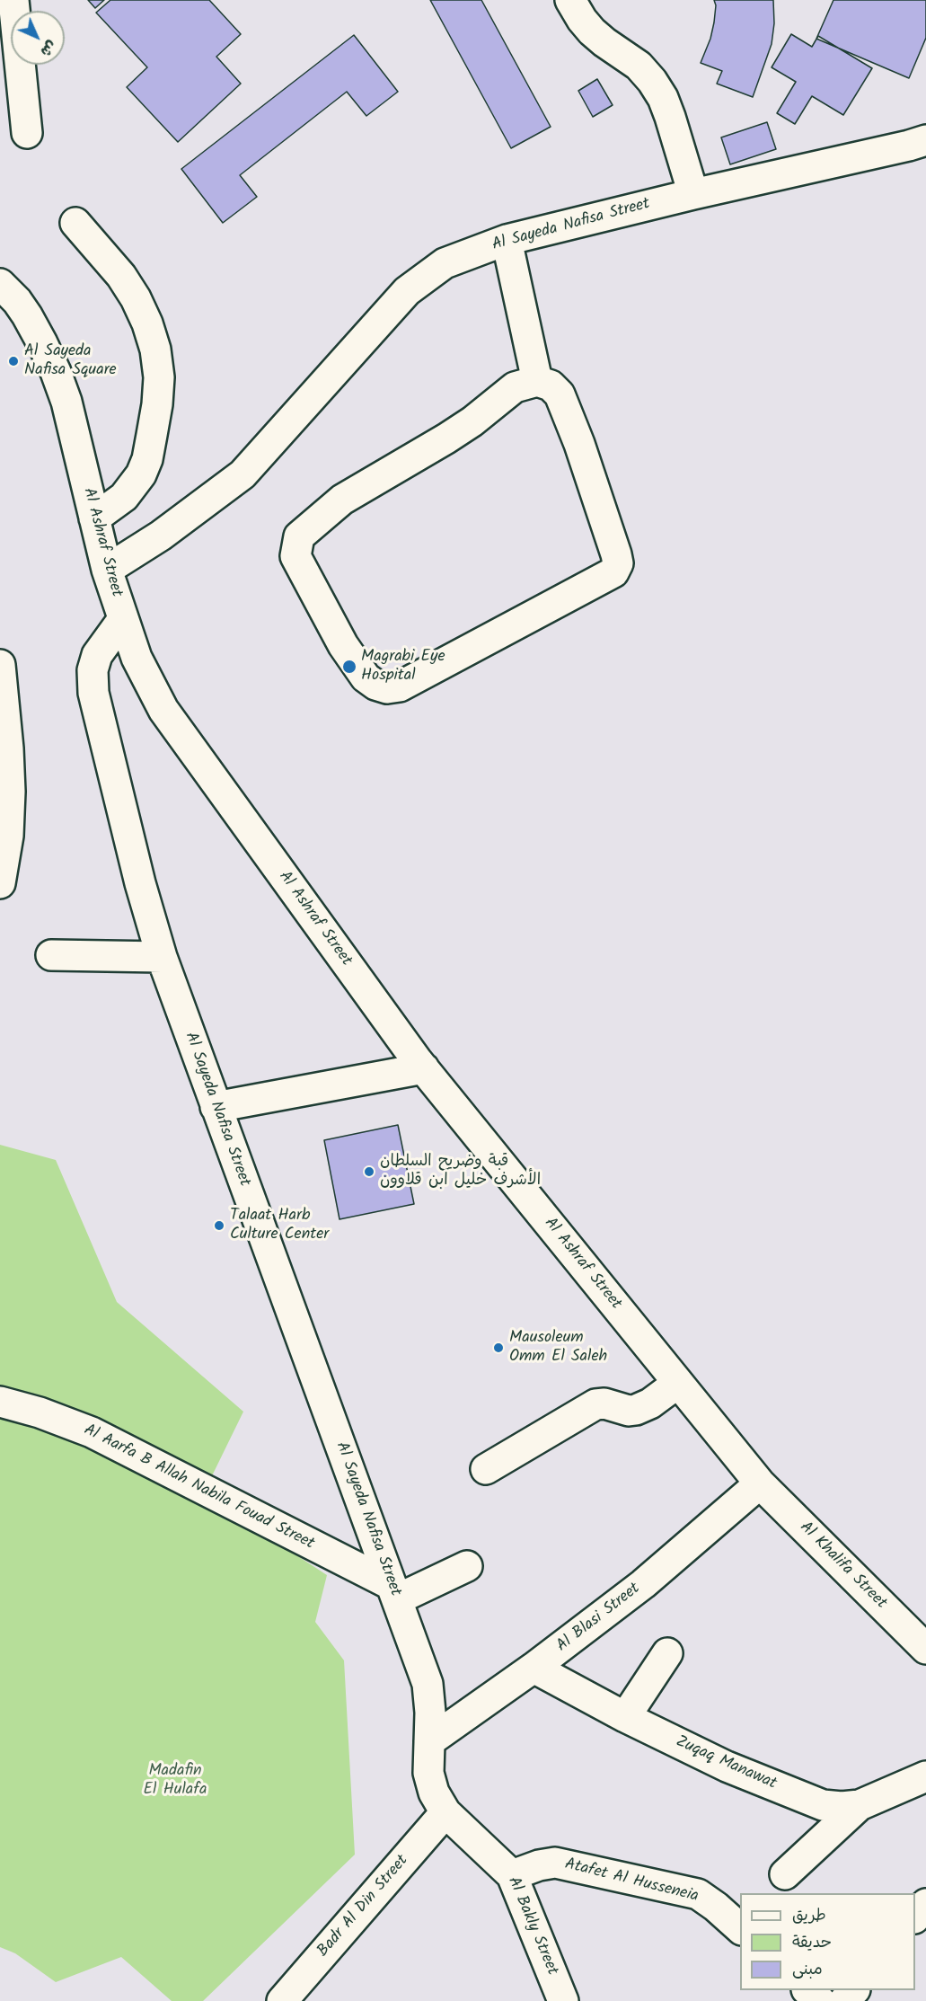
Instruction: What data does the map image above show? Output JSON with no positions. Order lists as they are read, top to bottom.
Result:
{
  "streets": {
    "street": [
      "Al Sayeda Nafisa Street",
      "Al Ashraf Street",
      "Al Aarfa B Allah Nabila Fouad Street",
      "Al Khalifa Street",
      "Al Blasi Street",
      "Zuqaq Manawat",
      "Atafet Al Husseneia",
      "Badr Al Din Street",
      "Al Bakly Street"
    ]
  },
  "crossings": [
    ["Al Sayeda Nafisa Street", "Al Ashraf Street"],
    ["Al Sayeda Nafisa Street", "Al Aarfa B Allah Nabila Fouad Street"],
    ["Al Sayeda Nafisa Street", "Al Blasi Street"],
    ["Al Sayeda Nafisa Street", "Badr Al Din Street"],
    ["Al Sayeda Nafisa Street", "Al Bakly Street"],
    ["Al Ashraf Street", "Al Khalifa Street"],
    ["Al Ashraf Street", "Al Blasi Street"],
    ["Al Khalifa Street", "Al Blasi Street"],
    ["Al Blasi Street", "Zuqaq Manawat"],
    ["Atafet Al Husseneia", "Al Bakly Street"],
    ["Badr Al Din Street", "Al Bakly Street"]
  ],
  "parks": ["Madafin El Hulafa"],
  "places": [
    "Al Sayeda Nafisa Square",
    "Magrabi Eye Hospital",
    "قبة وضريح السلطان الأشرف خليل ابن قلاوون",
    "Talaat Harb Culture Center",
    "Mausoleum Omm El Saleh"
  ],
  "legend": ["طريق", "حديقة", "مبنى"],
  "north": "bottom right"
}
